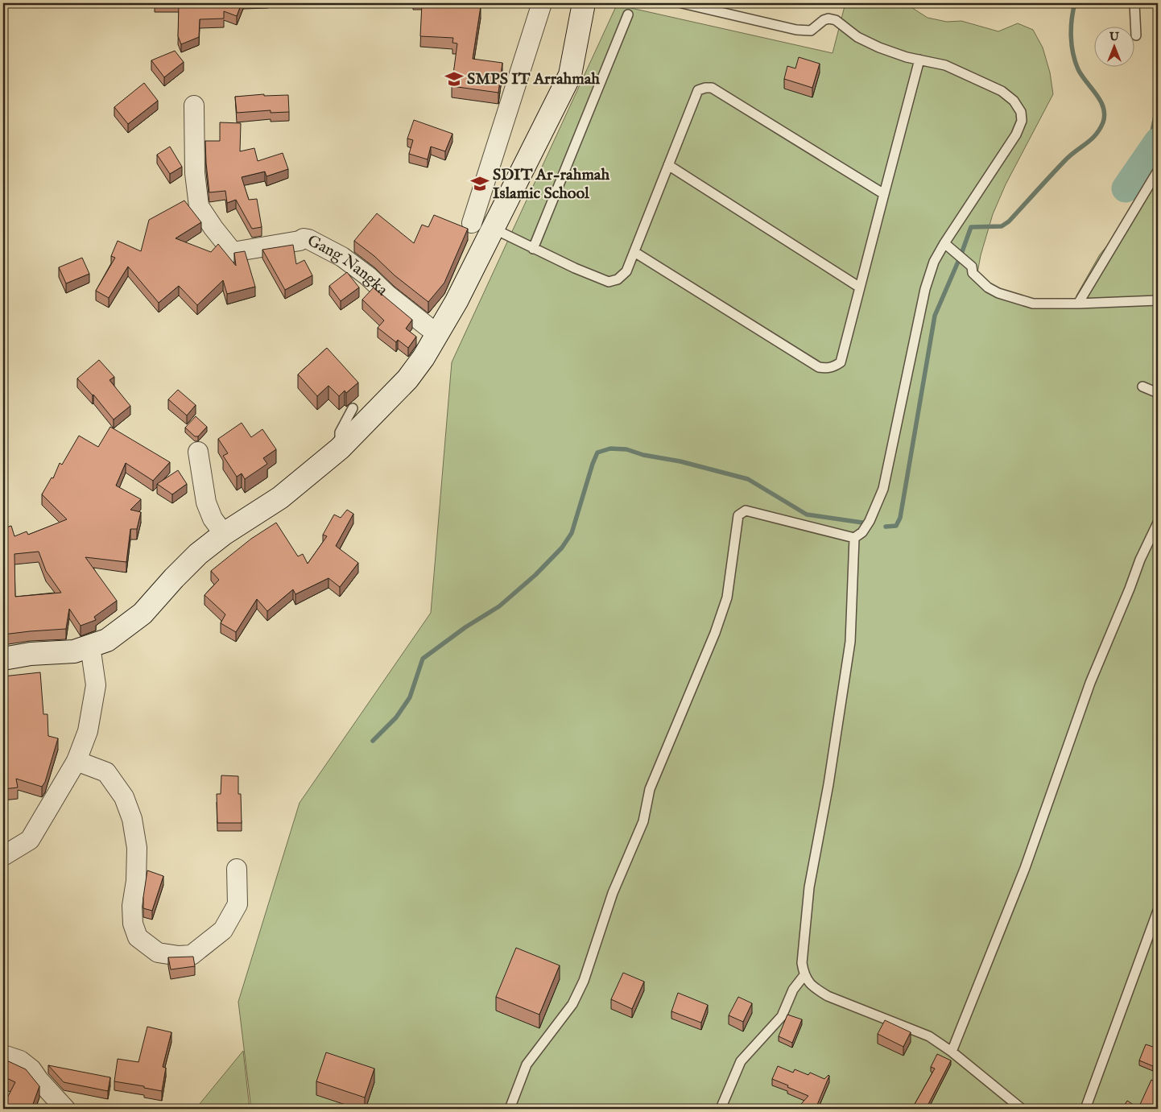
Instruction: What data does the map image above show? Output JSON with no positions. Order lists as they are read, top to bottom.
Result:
{
  "streets": {
    "street": ["Gang Nangka"]
  },
  "places": {
    "school or university": ["SMPS IT Arrahmah", "SDIT Ar-rahmah Islamic School"]
  },
  "north": "top"
}
